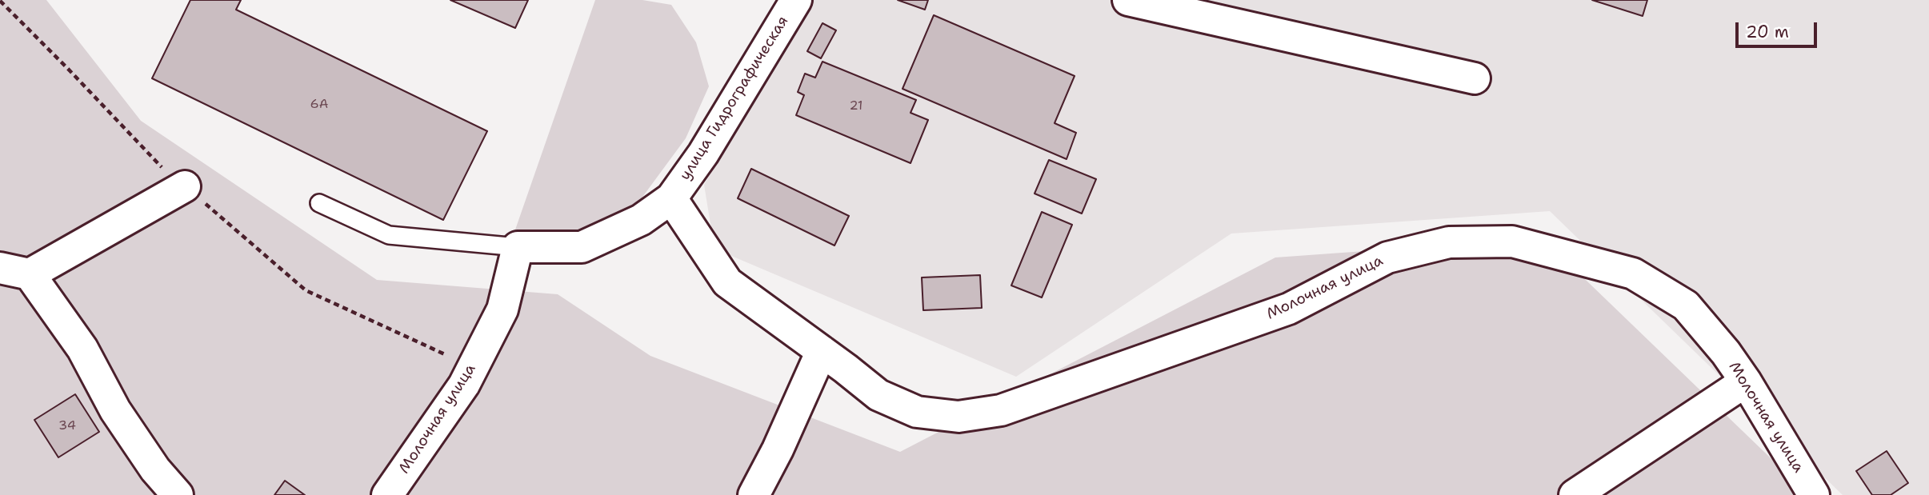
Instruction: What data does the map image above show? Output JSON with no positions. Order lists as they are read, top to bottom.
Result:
{
  "streets": {
    "street": ["улица Гидрографическая", "Молочная улица"]
  },
  "crossings": [
    ["улица Гидрографическая", "Молочная улица"]
  ],
  "house_numbers": ["6А", "21", "34"],
  "scale_bar": "20 m"
}
